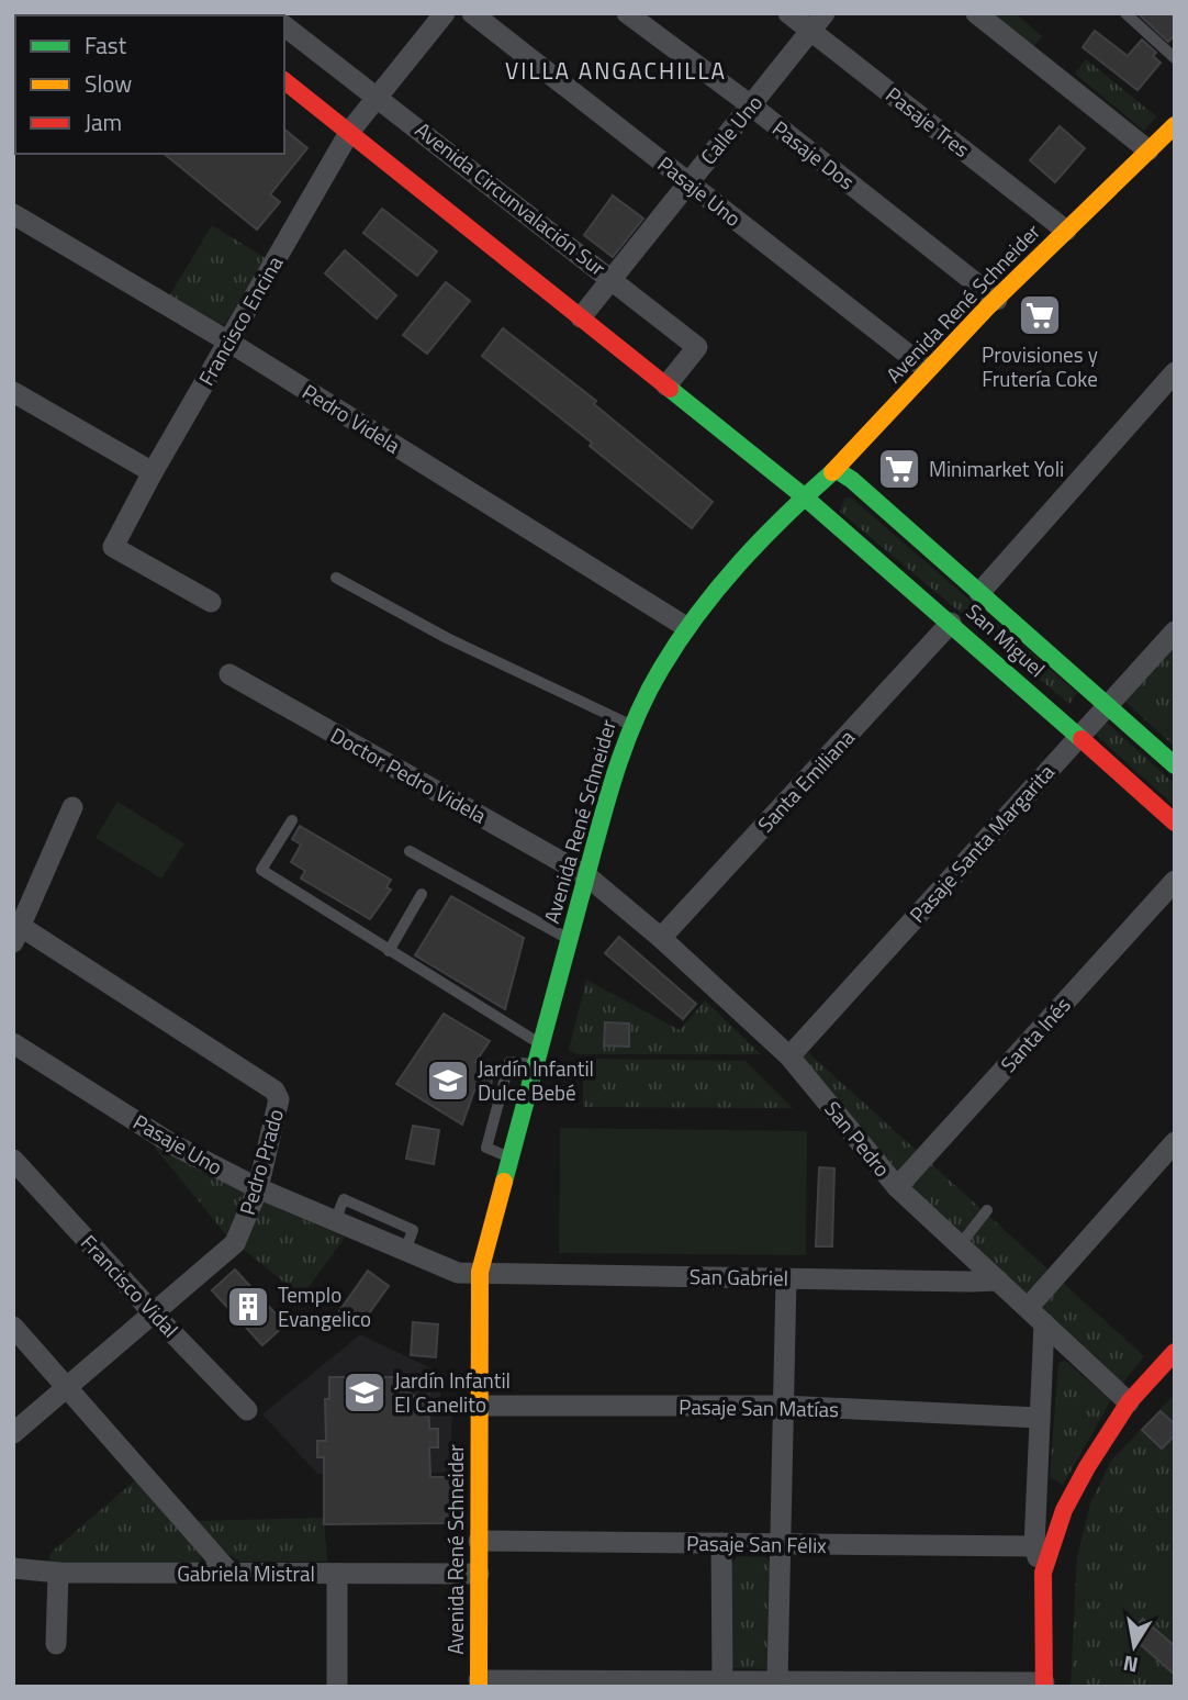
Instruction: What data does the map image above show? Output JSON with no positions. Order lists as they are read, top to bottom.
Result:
{
  "streets": {
    "main road": ["Avenida René Schneider", "San Miguel"],
    "street": [
      "Pasaje Tres",
      "Calle Uno",
      "Pasaje Dos",
      "Pasaje Uno",
      "Avenida Circunvalación Sur",
      "Francisco Encina",
      "Pedro Videla",
      "Doctor Pedro Videla",
      "Santa Emiliana",
      "Pasaje Santa Margarita",
      "Santa Inés",
      "San Pedro",
      "Pedro Prado",
      "San Gabriel",
      "Francisco Vidal",
      "Pasaje San Matías",
      "Pasaje San Félix",
      "Gabriela Mistral"
    ]
  },
  "crossings": [
    ["Pasaje Tres", "Calle Uno"],
    ["Pasaje Tres", "Avenida René Schneider"],
    ["Calle Uno", "Pasaje Dos"],
    ["Calle Uno", "Pasaje Uno"],
    ["Calle Uno", "Avenida Circunvalación Sur"],
    ["Pasaje Dos", "Avenida René Schneider"],
    ["Pasaje Uno", "Avenida René Schneider"],
    ["Pasaje Uno", "Pedro Prado"],
    ["Pasaje Uno", "San Gabriel"],
    ["Avenida Circunvalación Sur", "Francisco Encina"],
    ["Avenida René Schneider", "Pedro Videla"],
    ["Avenida René Schneider", "San Miguel"],
    ["Avenida René Schneider", "Doctor Pedro Videla"],
    ["Avenida René Schneider", "San Pedro"],
    ["Avenida René Schneider", "San Gabriel"],
    ["Avenida René Schneider", "Pasaje San Matías"],
    ["Avenida René Schneider", "Pasaje San Félix"],
    ["Avenida René Schneider", "Gabriela Mistral"],
    ["Francisco Encina", "Pedro Videla"],
    ["San Miguel", "Santa Emiliana"],
    ["San Miguel", "Pasaje Santa Margarita"],
    ["Doctor Pedro Videla", "San Pedro"],
    ["Santa Emiliana", "San Pedro"],
    ["Pasaje Santa Margarita", "San Pedro"],
    ["Santa Inés", "San Pedro"],
    ["San Pedro", "San Gabriel"],
    ["Pedro Prado", "Francisco Vidal"]
  ],
  "districts": ["VILLA ANGACHILLA"],
  "places": {
    "supermarket": ["Provisiones y Frutería Coke", "Minimarket Yoli"],
    "school or university": ["Jardín Infantil Dulce Bebé", "Jardín Infantil El Canelito"],
    "building": ["Templo Evangelico"]
  },
  "legend": ["Fast", "Slow", "Jam"],
  "north": "bottom"
}
